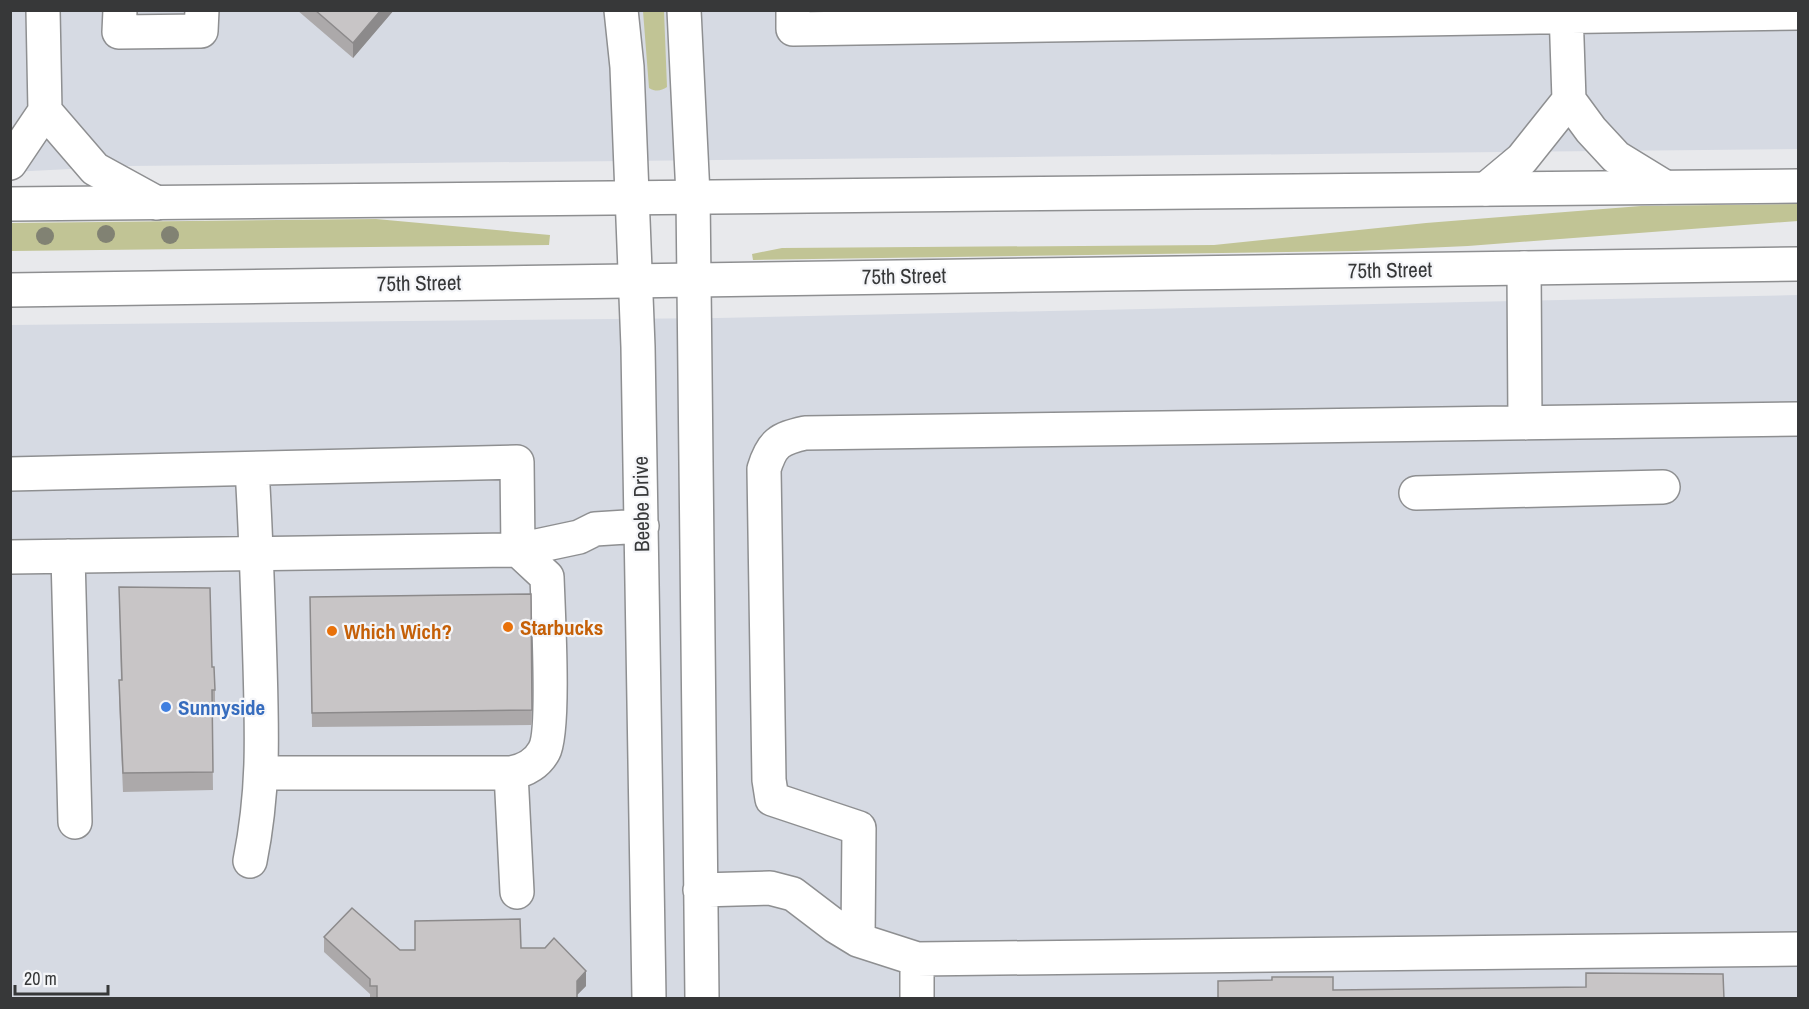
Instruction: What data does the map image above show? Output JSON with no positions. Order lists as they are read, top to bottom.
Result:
{
  "streets": {
    "main road": ["75th Street", "Beebe Drive"]
  },
  "crossings": [
    ["75th Street", "Beebe Drive"]
  ],
  "places": ["Starbucks", "Which Wich?", "Sunnyside"],
  "scale_bar": "20 m"
}
